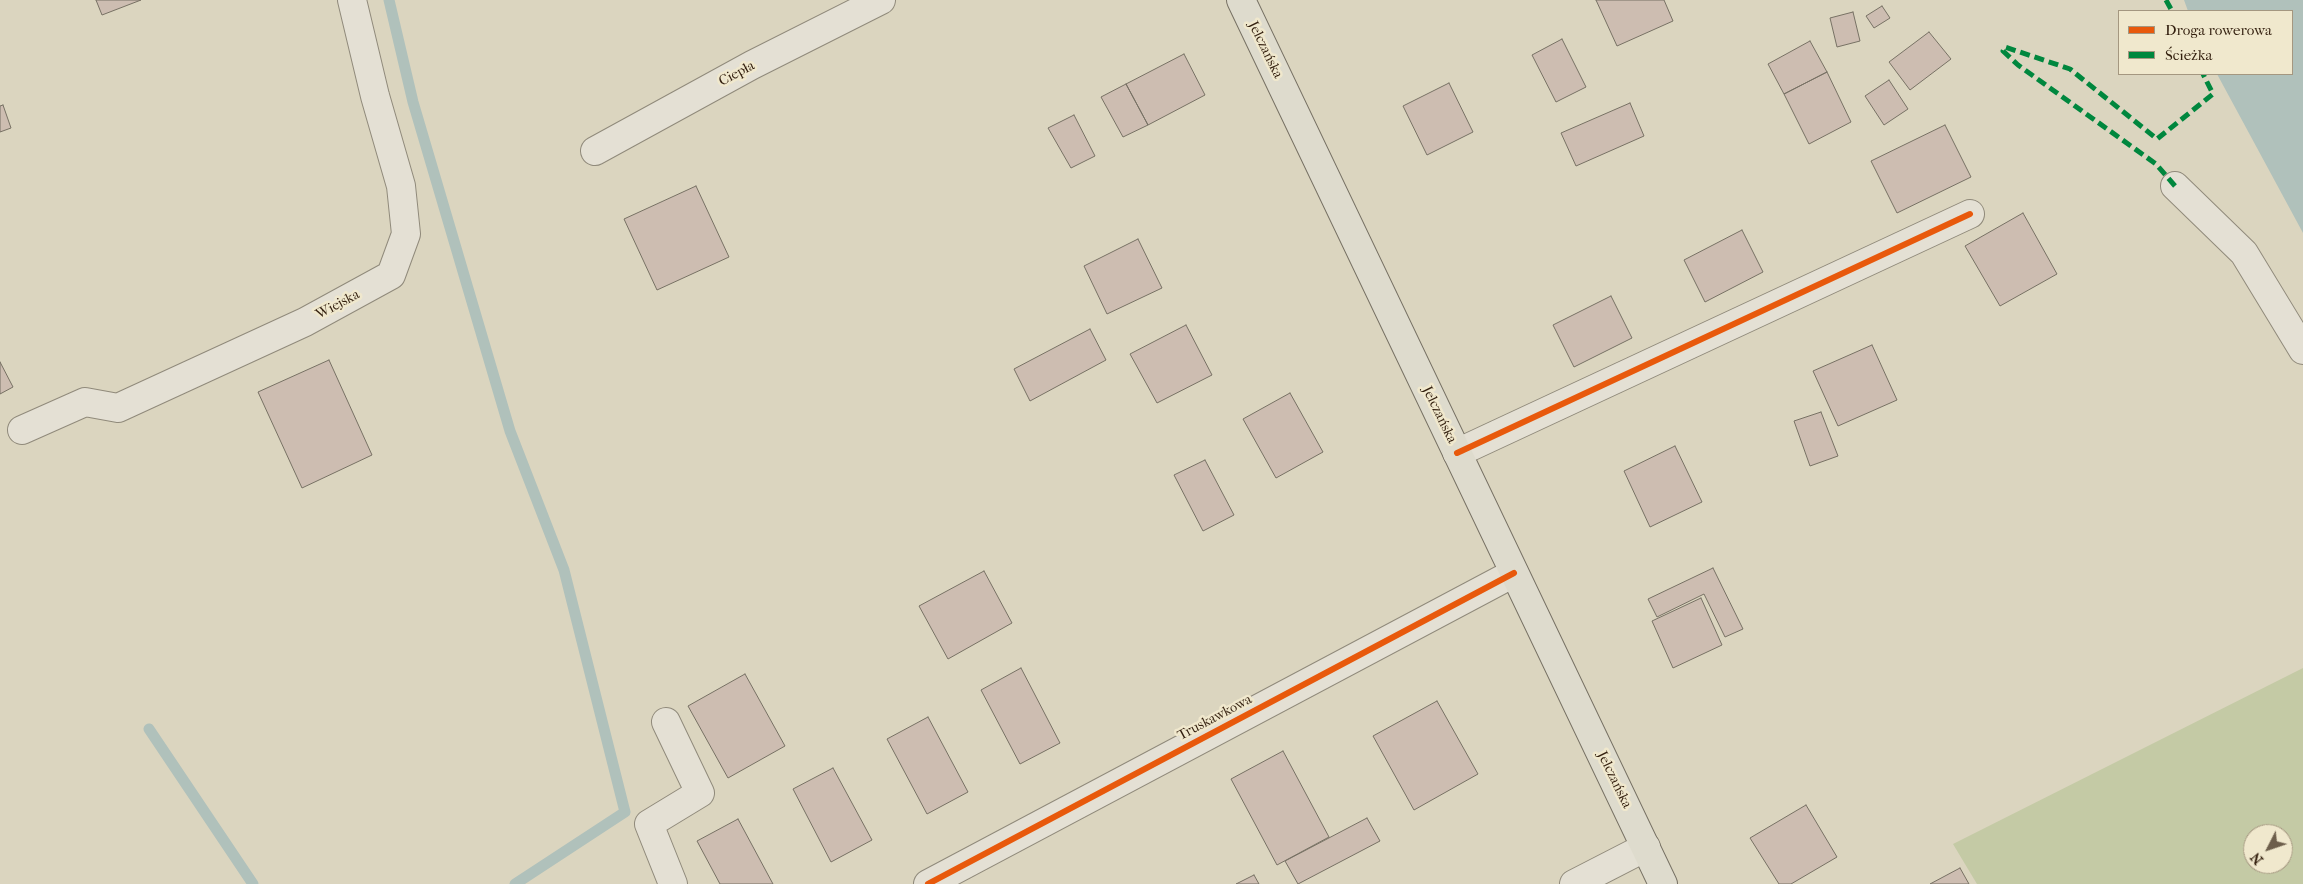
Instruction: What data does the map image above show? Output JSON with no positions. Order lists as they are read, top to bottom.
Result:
{
  "streets": {
    "main road": ["Jelczańska"],
    "street": ["Ciepła", "Wiejska", "Truskawkowa"]
  },
  "crossings": [
    ["Jelczańska", "Truskawkowa"]
  ],
  "legend": ["Droga rowerowa", "Ścieżka"],
  "north": "bottom left"
}
